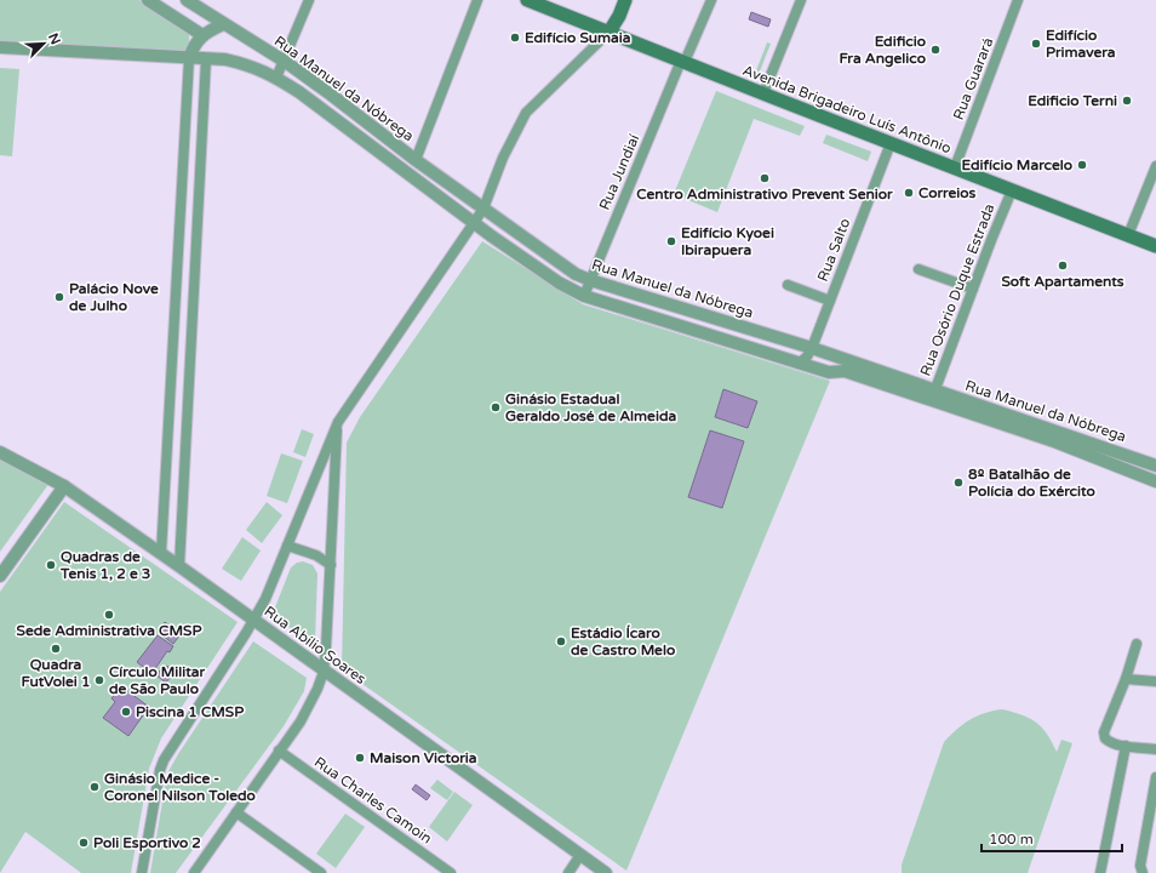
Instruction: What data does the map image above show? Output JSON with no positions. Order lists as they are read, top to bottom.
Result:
{
  "streets": {
    "main road": ["Avenida Brigadeiro Luís Antônio"],
    "street": [
      "Rua Guarará",
      "Rua Manuel da Nóbrega",
      "Rua Jundiaí",
      "Rua Salto",
      "Rua Osório Duque Estrada",
      "Rua Abílio Soares",
      "Rua Charles Camoin"
    ]
  },
  "crossings": [
    ["Rua Guarará", "Avenida Brigadeiro Luís Antônio"],
    ["Rua Manuel da Nóbrega", "Rua Jundiaí"],
    ["Rua Manuel da Nóbrega", "Rua Salto"],
    ["Rua Manuel da Nóbrega", "Rua Osório Duque Estrada"],
    ["Avenida Brigadeiro Luís Antônio", "Rua Jundiaí"],
    ["Avenida Brigadeiro Luís Antônio", "Rua Salto"],
    ["Avenida Brigadeiro Luís Antônio", "Rua Osório Duque Estrada"]
  ],
  "places": [
    "Edifício Sumaia",
    "Edifício Primavera",
    "Edificio Fra Angelico",
    "Edificio Terni",
    "Edifício Marcelo",
    "Centro Administrativo Prevent Senior",
    "Correios",
    "Edifício Kyoei Ibirapuera",
    "Soft Apartaments",
    "Palácio Nove de Julho",
    "Ginásio Estadual Geraldo José de Almeida",
    "8º Batalhão de Polícia do Exército",
    "Quadras de Tenis 1, 2 e 3",
    "Sede Administrativa CMSP",
    "Estádio Ícaro de Castro Melo",
    "Quadra FutVolei 1",
    "Círculo Militar de São Paulo",
    "Piscina 1 CMSP",
    "Maison Victoria",
    "Ginásio Medice - Coronel Nilson Toledo",
    "Poli Esportivo 2"
  ],
  "scale_bar": "100 m",
  "north": "top right"
}
